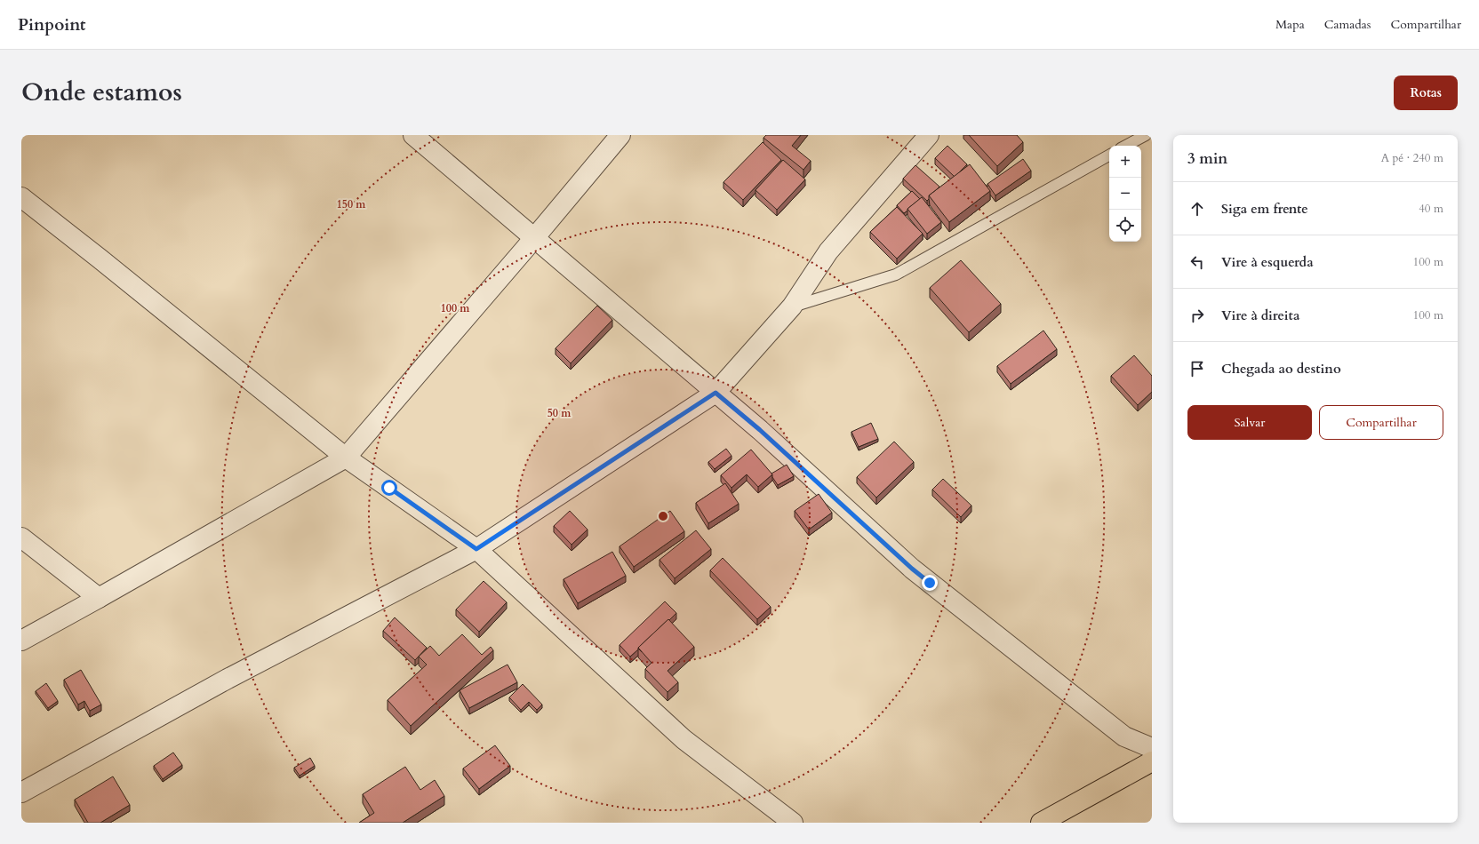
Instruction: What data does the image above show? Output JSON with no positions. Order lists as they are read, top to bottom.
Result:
{
  "page": {
    "header": "Pinpoint",
    "nav": ["Mapa", "Camadas", "Compartilhar"],
    "title": "Onde estamos",
    "buttons": [
      "Rotas",
      ["Salvar", "Compartilhar"]
    ],
    "heading": ["3 min", "A pé · 240 m"],
    "map_buttons": ["+", "−"],
    "list": [
      ["Siga em frente", "40 m"],
      ["Vire à esquerda", "100 m"],
      ["Vire à direita", "100 m"],
      "Chegada ao destino"
    ]
  },
  "rings": ["150 m", "100 m", "50 m"]
}
